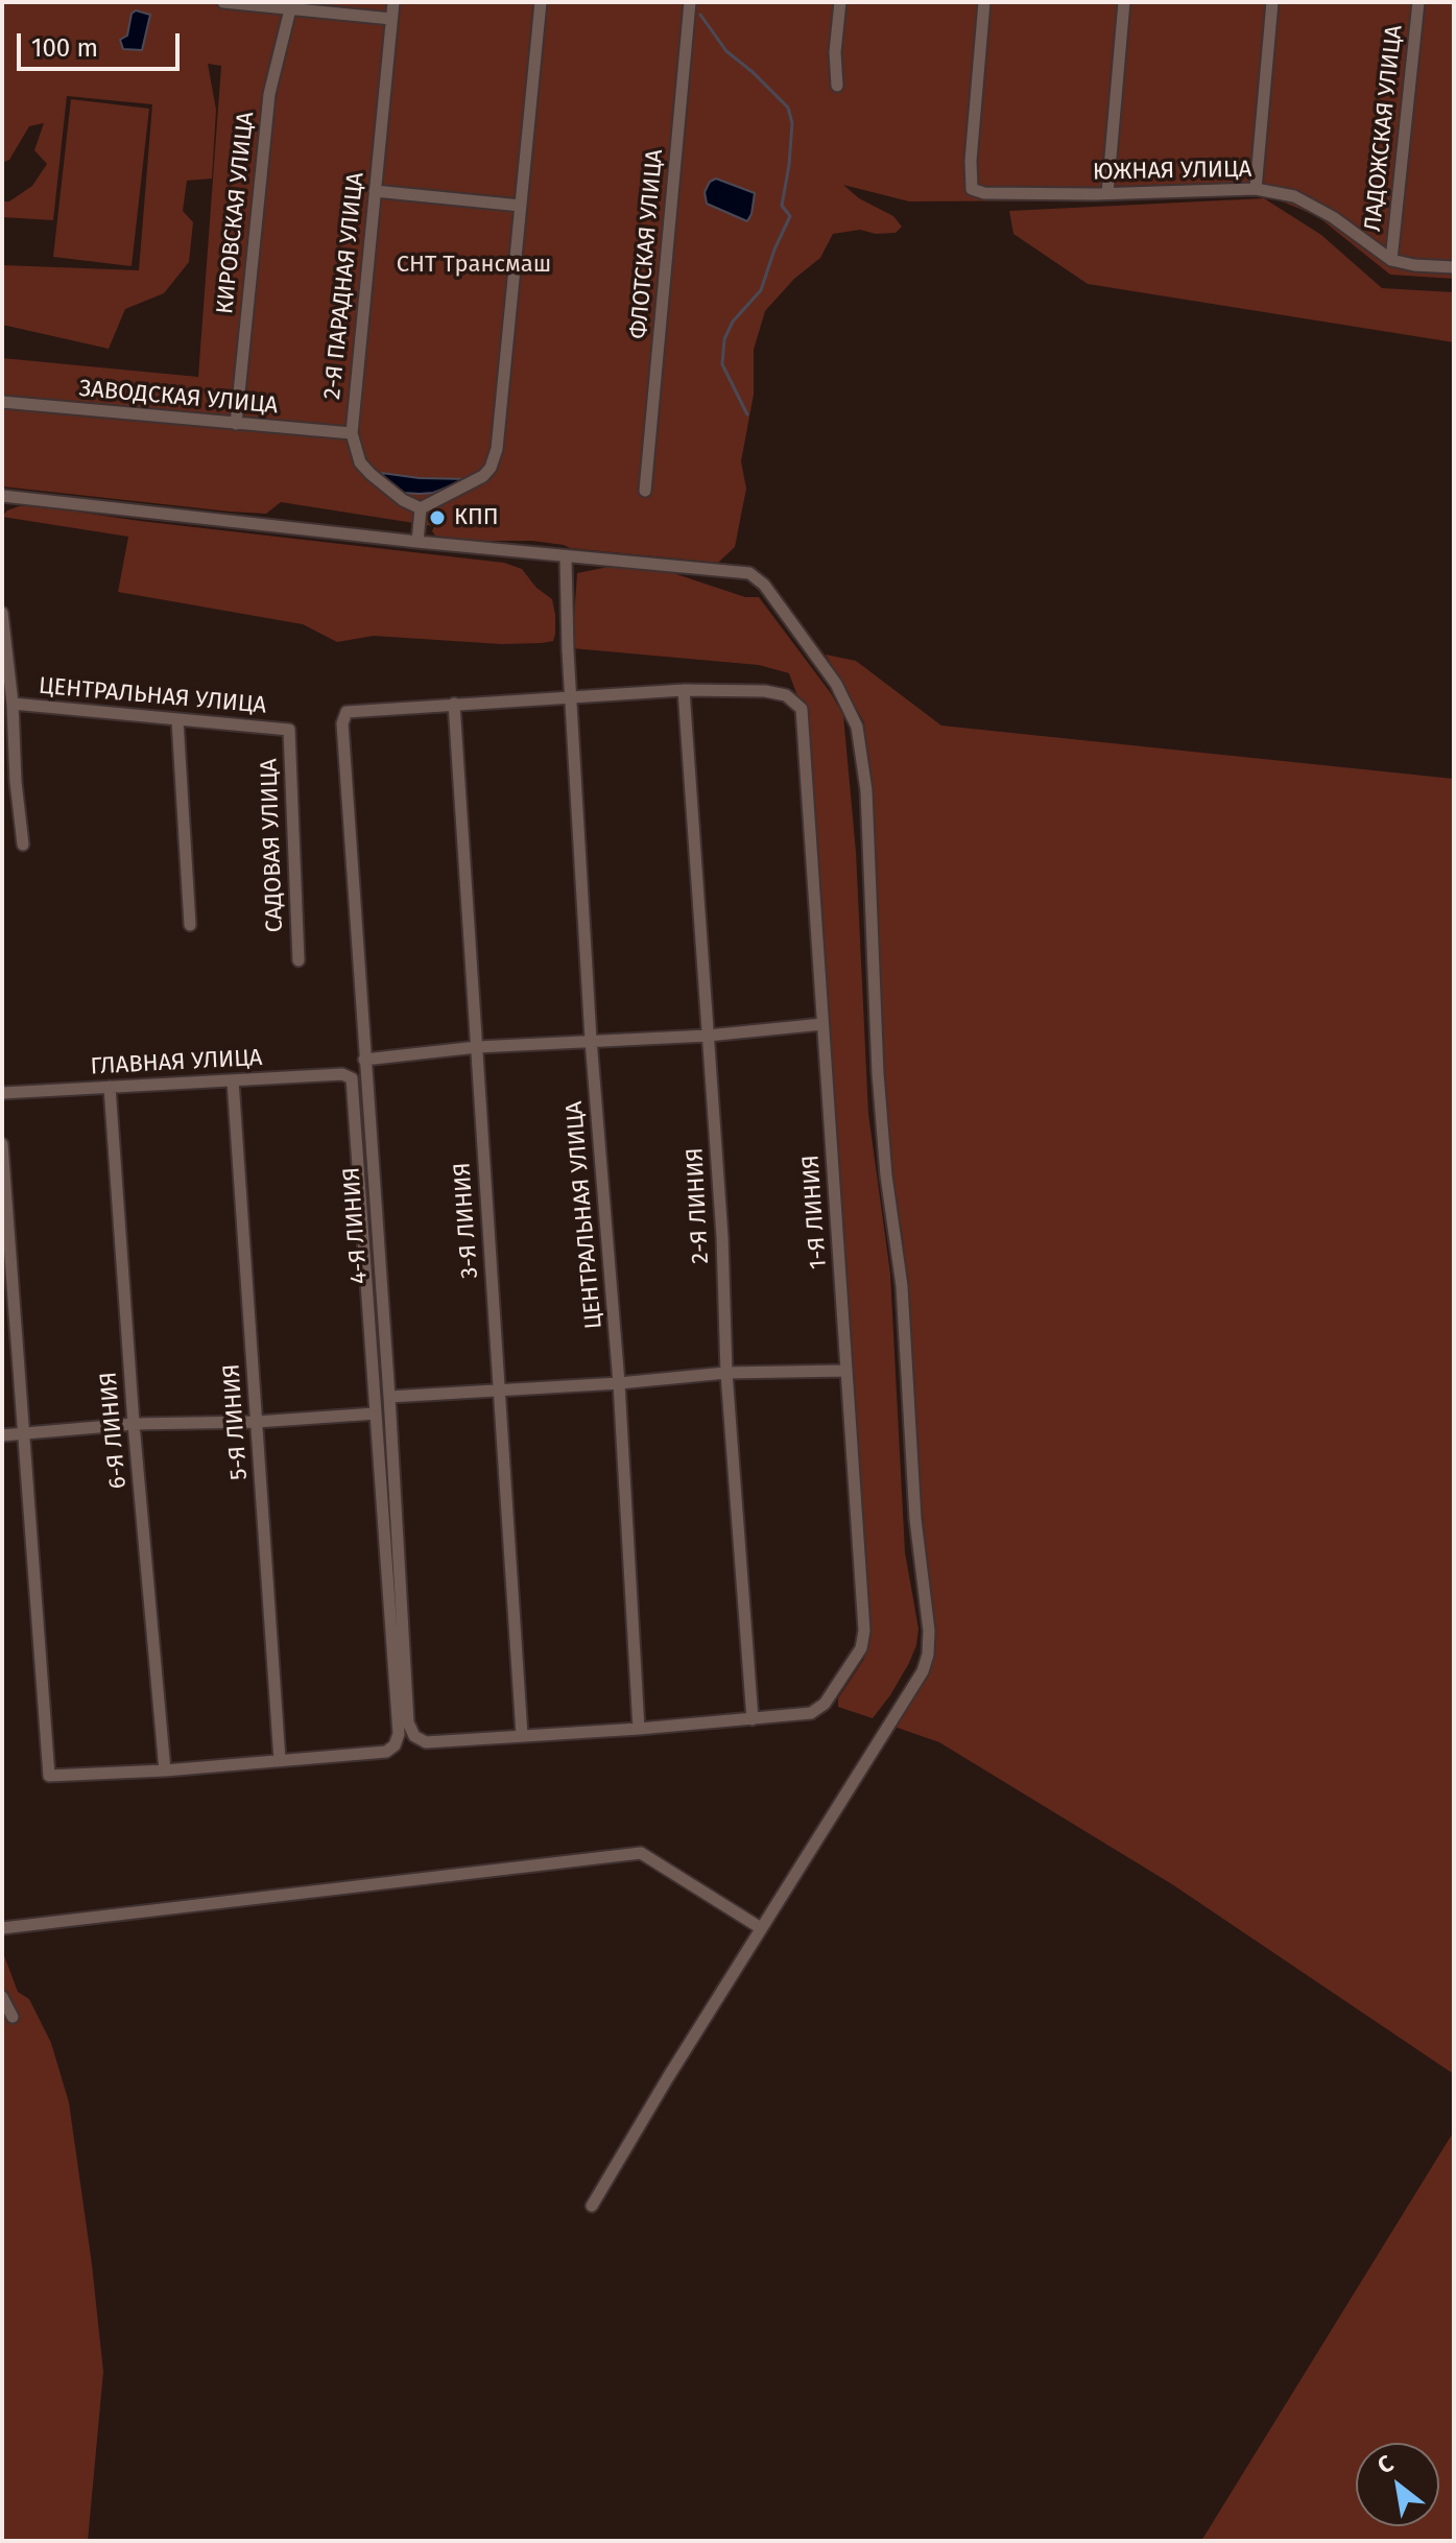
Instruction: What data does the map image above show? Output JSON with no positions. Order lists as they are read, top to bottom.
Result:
{
  "streets": {
    "street": [
      "ЛАДОЖСКАЯ УЛИЦА",
      "ЮЖНАЯ УЛИЦА",
      "КИРОВСКАЯ УЛИЦА",
      "ФЛОТСКАЯ УЛИЦА",
      "2-Я ПАРАДНАЯ УЛИЦА",
      "ЗАВОДСКАЯ УЛИЦА",
      "ЦЕНТРАЛЬНАЯ УЛИЦА",
      "САДОВАЯ УЛИЦА",
      "ГЛАВНАЯ УЛИЦА",
      "2-Я ЛИНИЯ",
      "1-Я ЛИНИЯ",
      "3-Я ЛИНИЯ",
      "4-Я ЛИНИЯ",
      "5-Я ЛИНИЯ",
      "6-Я ЛИНИЯ"
    ]
  },
  "crossings": [
    ["ЛАДОЖСКАЯ УЛИЦА", "ЮЖНАЯ УЛИЦА"],
    ["КИРОВСКАЯ УЛИЦА", "ЗАВОДСКАЯ УЛИЦА"],
    ["2-Я ПАРАДНАЯ УЛИЦА", "ЗАВОДСКАЯ УЛИЦА"],
    ["ЦЕНТРАЛЬНАЯ УЛИЦА", "САДОВАЯ УЛИЦА"],
    ["ГЛАВНАЯ УЛИЦА", "5-Я ЛИНИЯ"],
    ["ГЛАВНАЯ УЛИЦА", "6-Я ЛИНИЯ"],
    ["2-Я ЛИНИЯ", "1-Я ЛИНИЯ"],
    ["3-Я ЛИНИЯ", "4-Я ЛИНИЯ"]
  ],
  "parks": ["СНТ Трансмаш"],
  "places": ["КПП"],
  "scale_bar": "100 m",
  "north": "top left"
}
